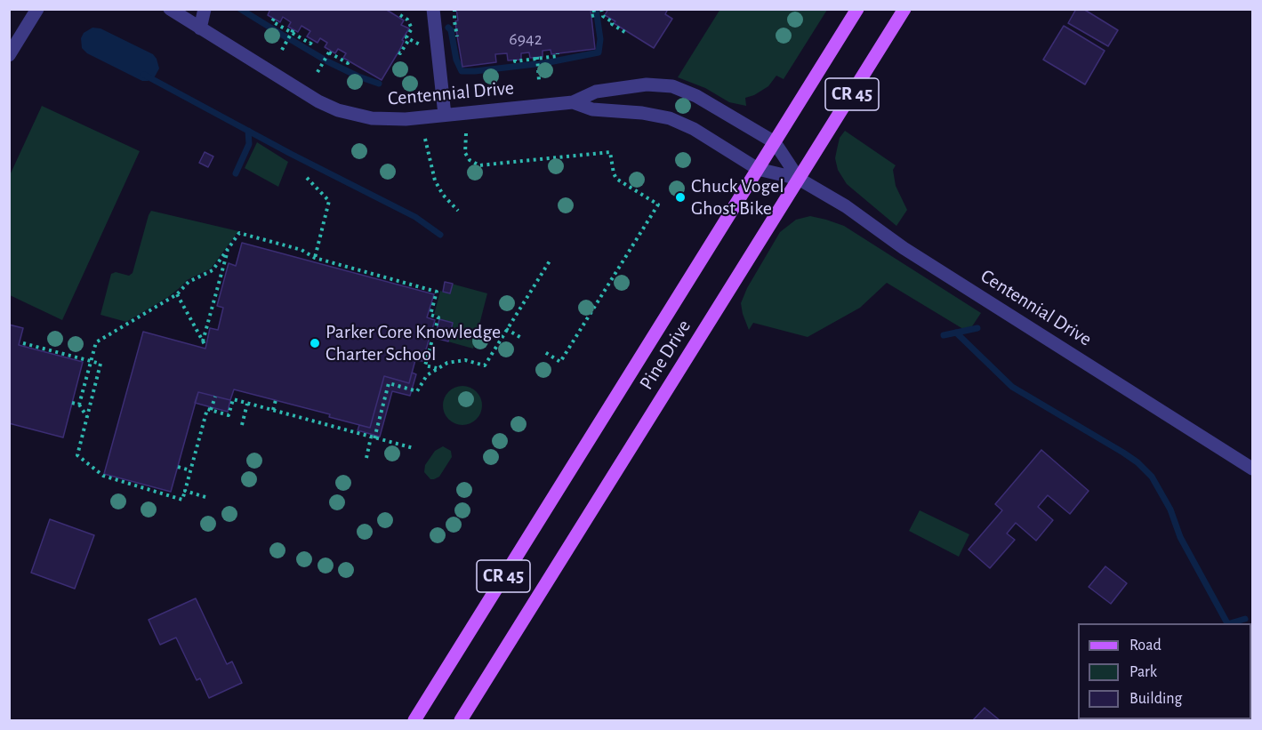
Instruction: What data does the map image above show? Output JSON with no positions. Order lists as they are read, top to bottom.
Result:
{
  "streets": {
    "main road": ["CR 45", "Pine Drive"],
    "street": ["Centennial Drive"]
  },
  "crossings": [
    ["Centennial Drive", "Pine Drive"]
  ],
  "places": ["Chuck Vogel Ghost Bike", "Parker Core Knowledge Charter School"],
  "house_numbers": ["6942"],
  "legend": ["Road", "Park", "Building"]
}
